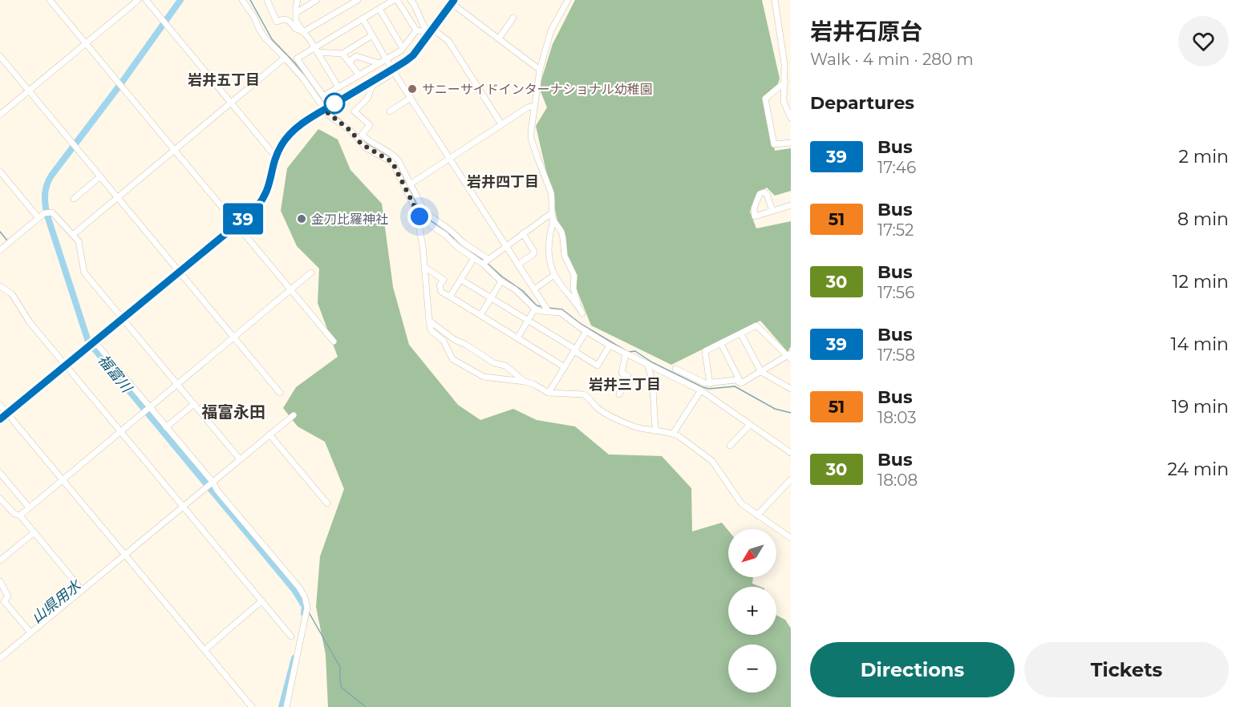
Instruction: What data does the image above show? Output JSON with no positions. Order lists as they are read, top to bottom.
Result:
{
  "districts": [
    "岩井五丁目",
    "岩井四丁目",
    "岩井三丁目",
    "福富永田"
  ],
  "water": ["福富川", "山県用水"],
  "places": ["サニーサイドインターナショナル幼稚園", "金刀比羅神社"],
  "lines": ["bus line 39"],
  "north": "bottom left",
  "page": {
    "on_map": "39",
    "heading": [
      ["岩井石原台", "Walk · 4 min · 280 m"],
      "Departures"
    ],
    "list": [
      {
        "mark": "39",
        "name": "Bus",
        "note": "17:46",
        "value": "2 min"
      },
      {
        "mark": "51",
        "name": "Bus",
        "note": "17:52",
        "value": "8 min"
      },
      {
        "mark": "30",
        "name": "Bus",
        "note": "17:56",
        "value": "12 min"
      },
      {
        "mark": "39",
        "name": "Bus",
        "note": "17:58",
        "value": "14 min"
      },
      {
        "mark": "51",
        "name": "Bus",
        "note": "18:03",
        "value": "19 min"
      },
      {
        "mark": "30",
        "name": "Bus",
        "note": "18:08",
        "value": "24 min"
      }
    ],
    "map_buttons": ["+", "−"],
    "buttons": ["Directions", "Tickets"]
  }
}
